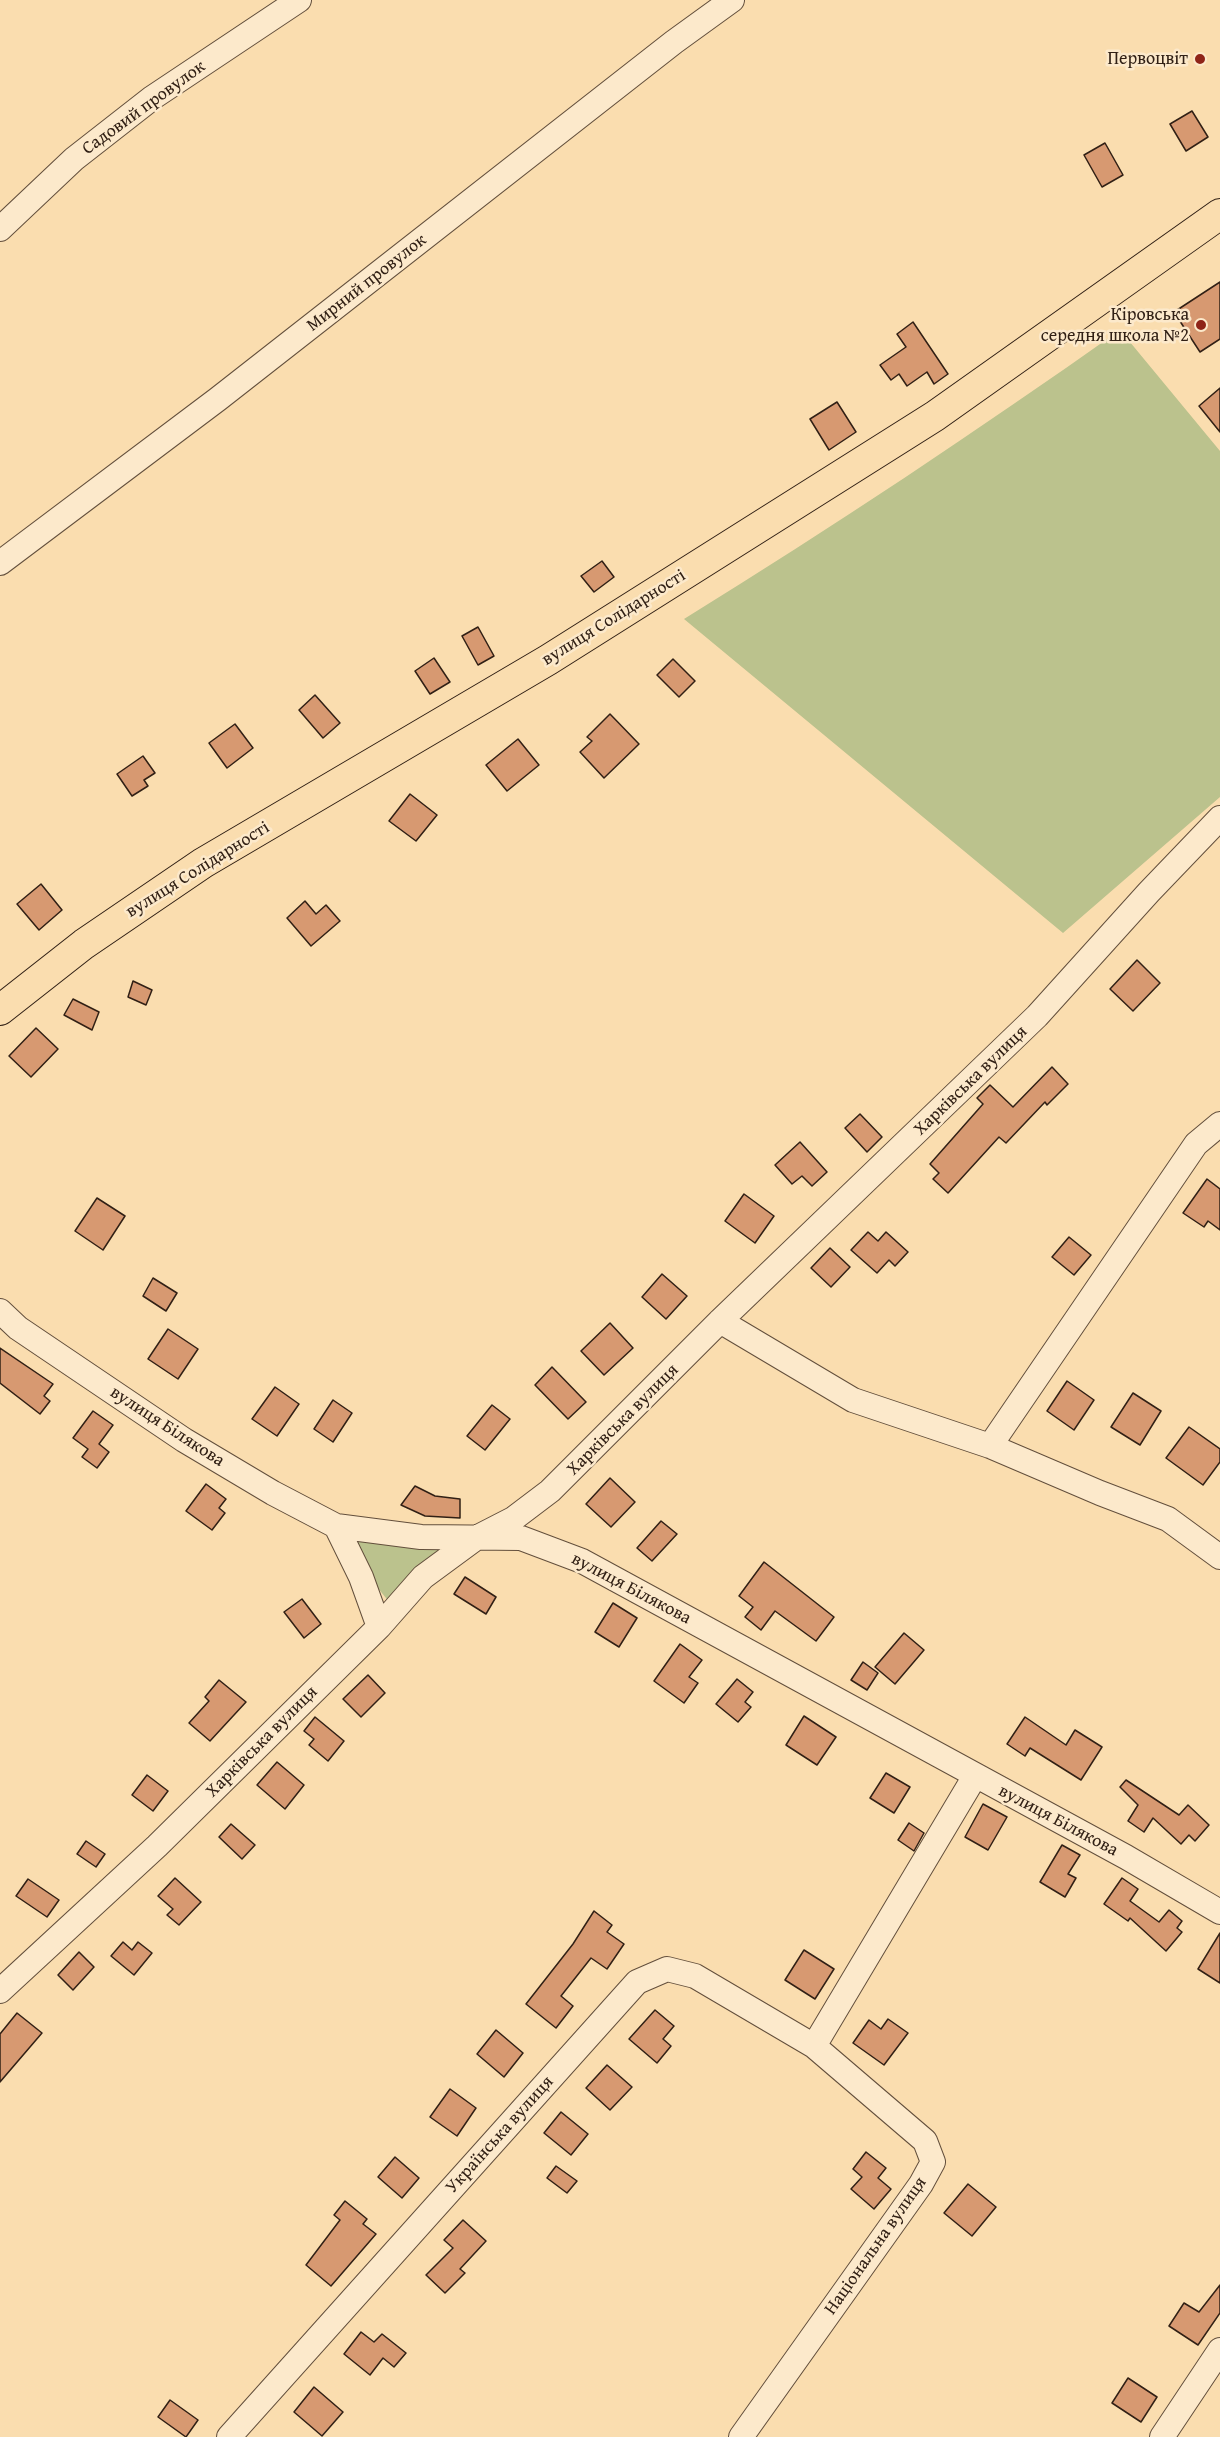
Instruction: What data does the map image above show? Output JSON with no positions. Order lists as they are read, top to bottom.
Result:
{
  "streets": {
    "main road": ["вулиця Солідарності"],
    "street": [
      "Садовий провулок",
      "Мирний провулок",
      "Харківська вулиця",
      "вулиця Білякова",
      "Українська вулиця",
      "Національна вулиця"
    ]
  },
  "crossings": [
    ["Харківська вулиця", "вулиця Білякова"],
    ["Українська вулиця", "Національна вулиця"]
  ],
  "places": ["Первоцвіт", "Кіровська середня школа №2"]
}
